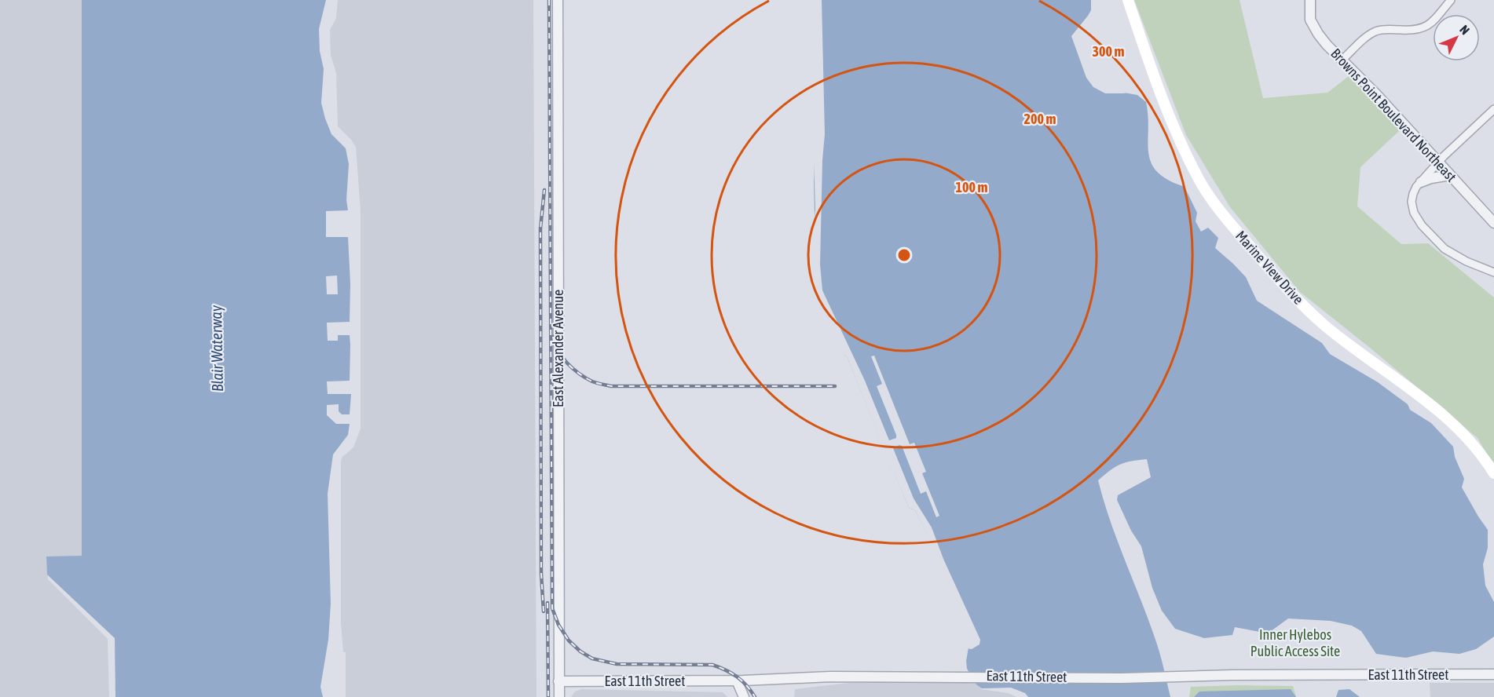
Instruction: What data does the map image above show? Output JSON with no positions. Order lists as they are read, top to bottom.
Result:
{
  "streets": {
    "main road": ["Marine View Drive"],
    "street": ["Browns Point Boulevard Northeast", "East Alexander Avenue", "East 11th Street"]
  },
  "crossings": [
    ["East Alexander Avenue", "East 11th Street"]
  ],
  "water": ["Blair Waterway"],
  "parks": ["Inner Hylebos Public Access Site"],
  "north": "top right",
  "rings": ["300 m", "200 m", "100 m"]
}
